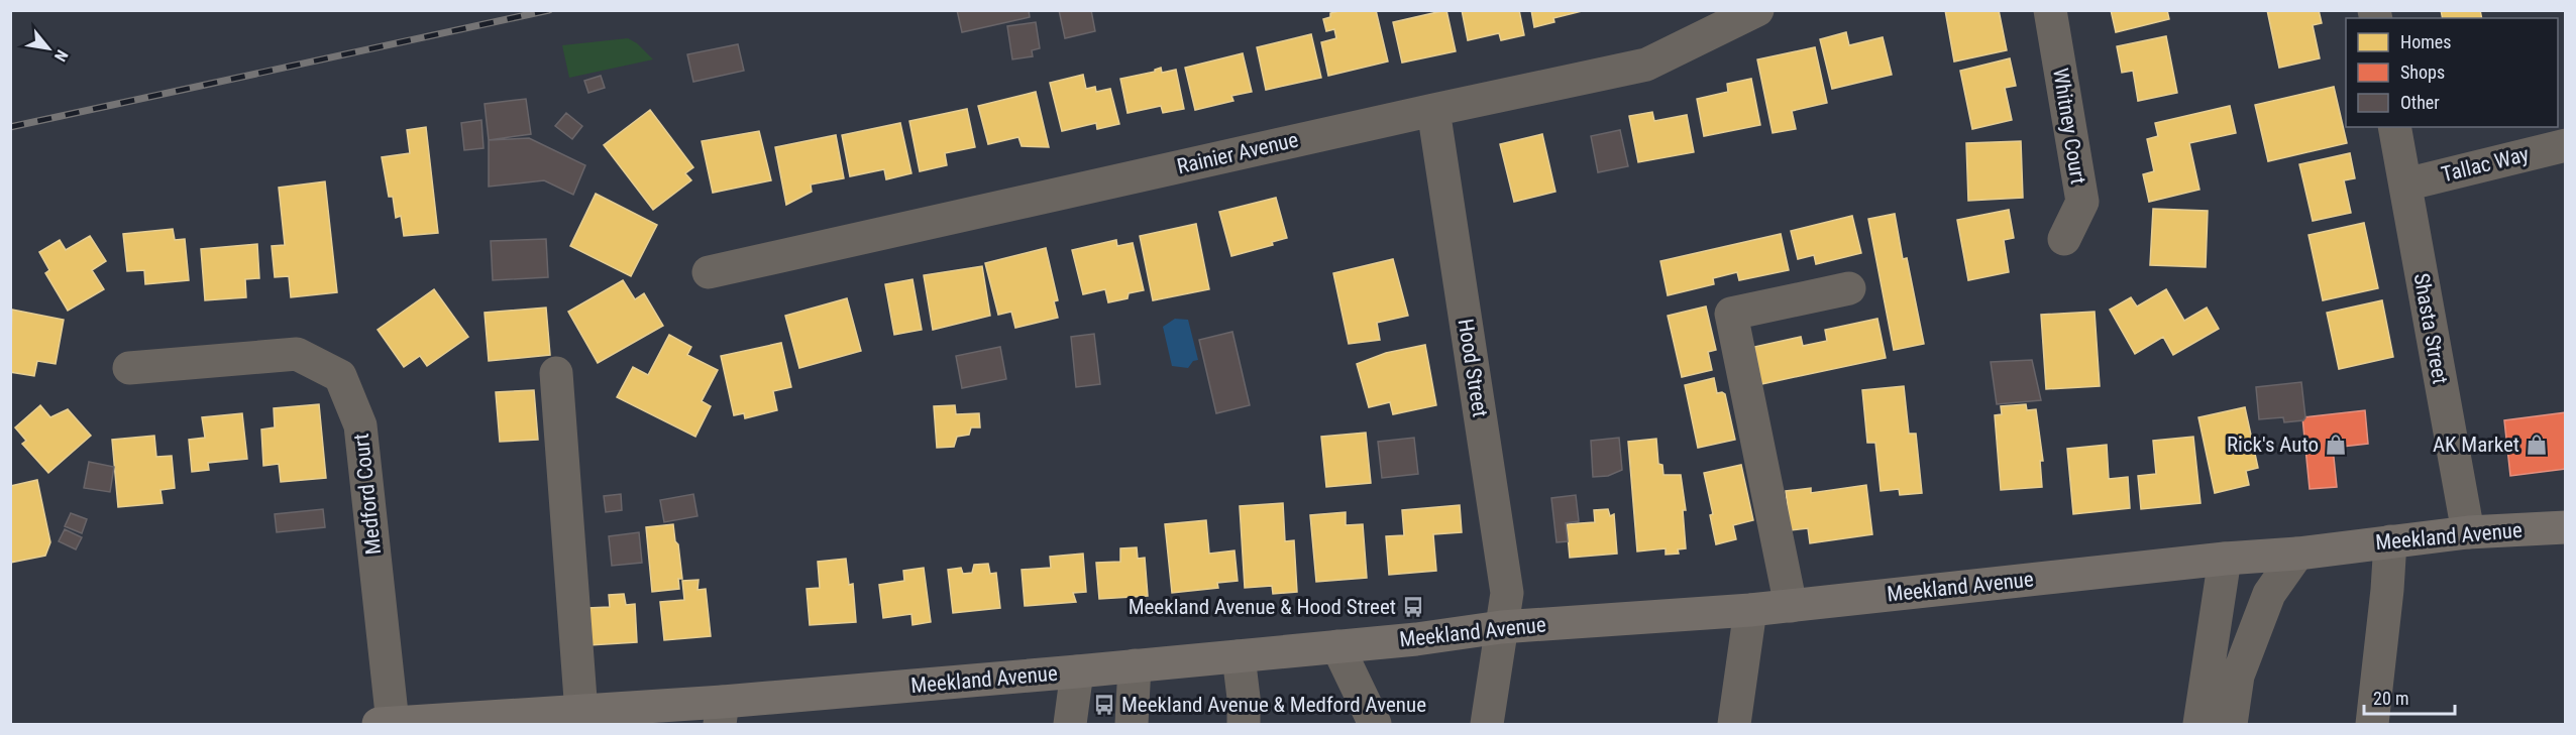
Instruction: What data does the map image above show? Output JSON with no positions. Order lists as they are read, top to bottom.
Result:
{
  "streets": {
    "main road": ["Meekland Avenue"],
    "street": [
      "Whitney Court",
      "Rainier Avenue",
      "Tallac Way",
      "Shasta Street",
      "Hood Street",
      "Medford Court"
    ]
  },
  "crossings": [
    ["Rainier Avenue", "Hood Street"],
    ["Tallac Way", "Shasta Street"],
    ["Shasta Street", "Meekland Avenue"],
    ["Hood Street", "Meekland Avenue"],
    ["Medford Court", "Meekland Avenue"]
  ],
  "places": {
    "shop": ["Rick's Auto", "AK Market"],
    "bus stop": ["Meekland Avenue & Hood Street", "Meekland Avenue & Medford Avenue"]
  },
  "legend": ["Homes", "Shops", "Other"],
  "scale_bar": "20 m",
  "north": "bottom right"
}
